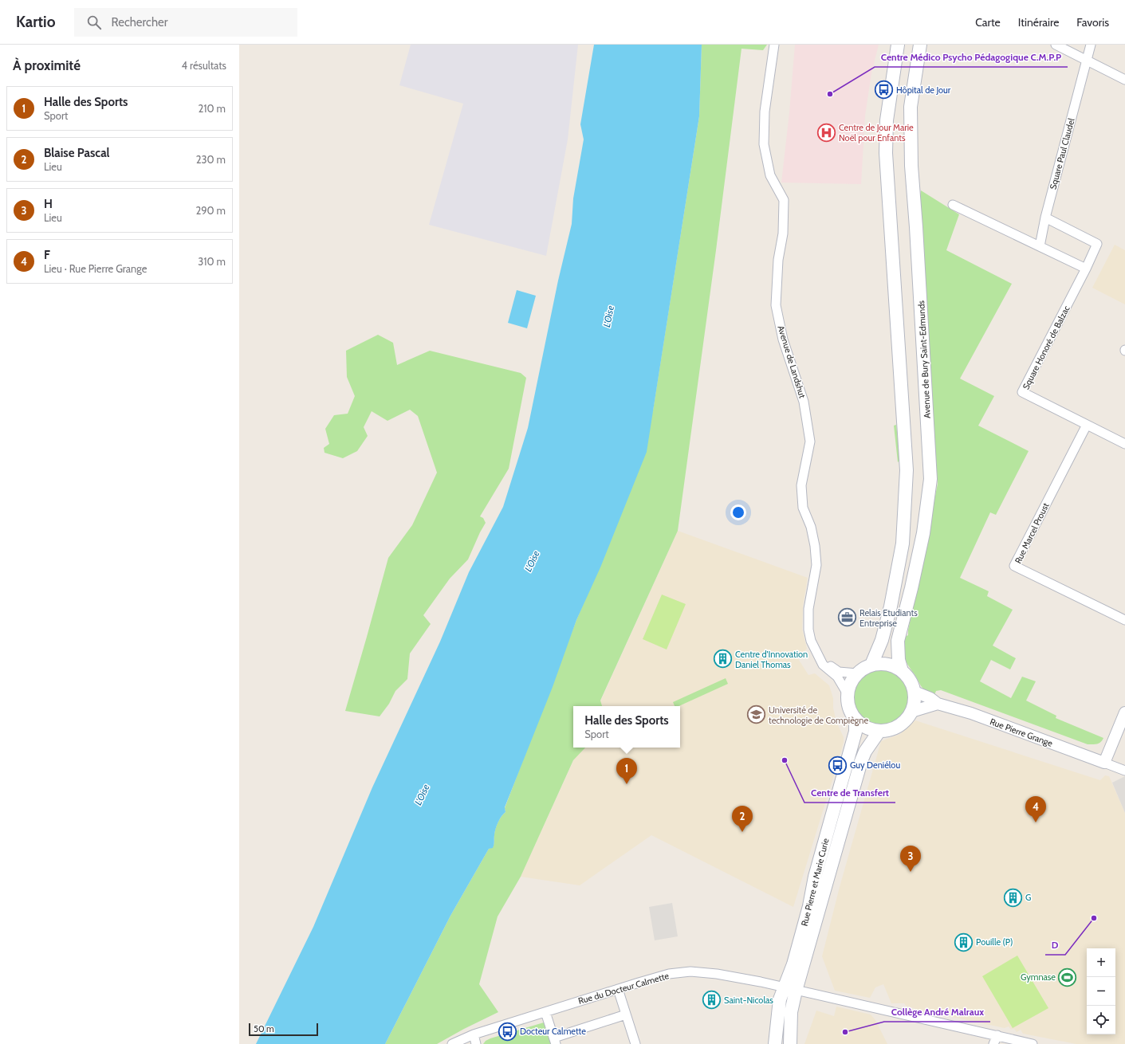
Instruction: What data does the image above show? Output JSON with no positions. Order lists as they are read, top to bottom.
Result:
{
  "streets": {
    "main road": ["Avenue de Bury Saint-Edmunds", "Rue Pierre et Marie Curie"],
    "street": [
      "Square Paul Claudel",
      "Square Honoré de Balzac",
      "Avenue de Landshut",
      "Rue Marcel Proust",
      "Rue Pierre Grange",
      "Rue du Docteur Calmette"
    ]
  },
  "crossings": [
    ["Square Honoré de Balzac", "Rue Marcel Proust"],
    ["Avenue de Bury Saint-Edmunds", "Avenue de Landshut"],
    ["Avenue de Bury Saint-Edmunds", "Rue Pierre Grange"],
    ["Avenue de Bury Saint-Edmunds", "Rue Pierre et Marie Curie"],
    ["Avenue de Landshut", "Rue Pierre Grange"],
    ["Avenue de Landshut", "Rue Pierre et Marie Curie"],
    ["Rue Pierre Grange", "Rue Pierre et Marie Curie"],
    ["Rue Pierre et Marie Curie", "Rue du Docteur Calmette"]
  ],
  "water": ["L'Oise"],
  "places": {
    "bus stop": ["Hôpital de Jour", "Guy Deniélou", "Docteur Calmette"],
    "other": [
      "Centre Médico Psycho Pédagogique C.M.P.P",
      "Centre de Transfert",
      "D",
      "Collège André Malraux"
    ],
    "hospital": ["Centre de Jour Marie Noël pour Enfants"],
    "office": ["Relais Etudiants Entreprise"],
    "building": [
      "Centre d'Innovation Daniel Thomas",
      "G",
      "Pouille (P)",
      "Saint-Nicolas"
    ],
    "school or university": ["Université de technologie de Compiègne"],
    "sports": ["Gymnase"]
  },
  "scale_bar": "50 m",
  "page": {
    "header": "Kartio",
    "search": "Rechercher",
    "nav": ["Carte", "Itinéraire", "Favoris"],
    "heading": ["À proximité", "4 résultats"],
    "list": [
      {
        "mark": "1",
        "name": "Halle des Sports",
        "note": "Sport",
        "value": "210 m"
      },
      {
        "mark": "2",
        "name": "Blaise Pascal",
        "note": "Lieu",
        "value": "230 m"
      },
      {
        "mark": "3",
        "name": "H",
        "note": "Lieu",
        "value": "290 m"
      },
      {
        "mark": "4",
        "name": "F",
        "note": "Lieu · Rue Pierre Grange",
        "value": "310 m"
      }
    ],
    "popup": ["Halle des Sports", "Sport"],
    "pins": [
      "1",
      "4",
      "2",
      "3"
    ],
    "map_buttons": ["+", "−"],
    "scale": "50 m"
  }
}
